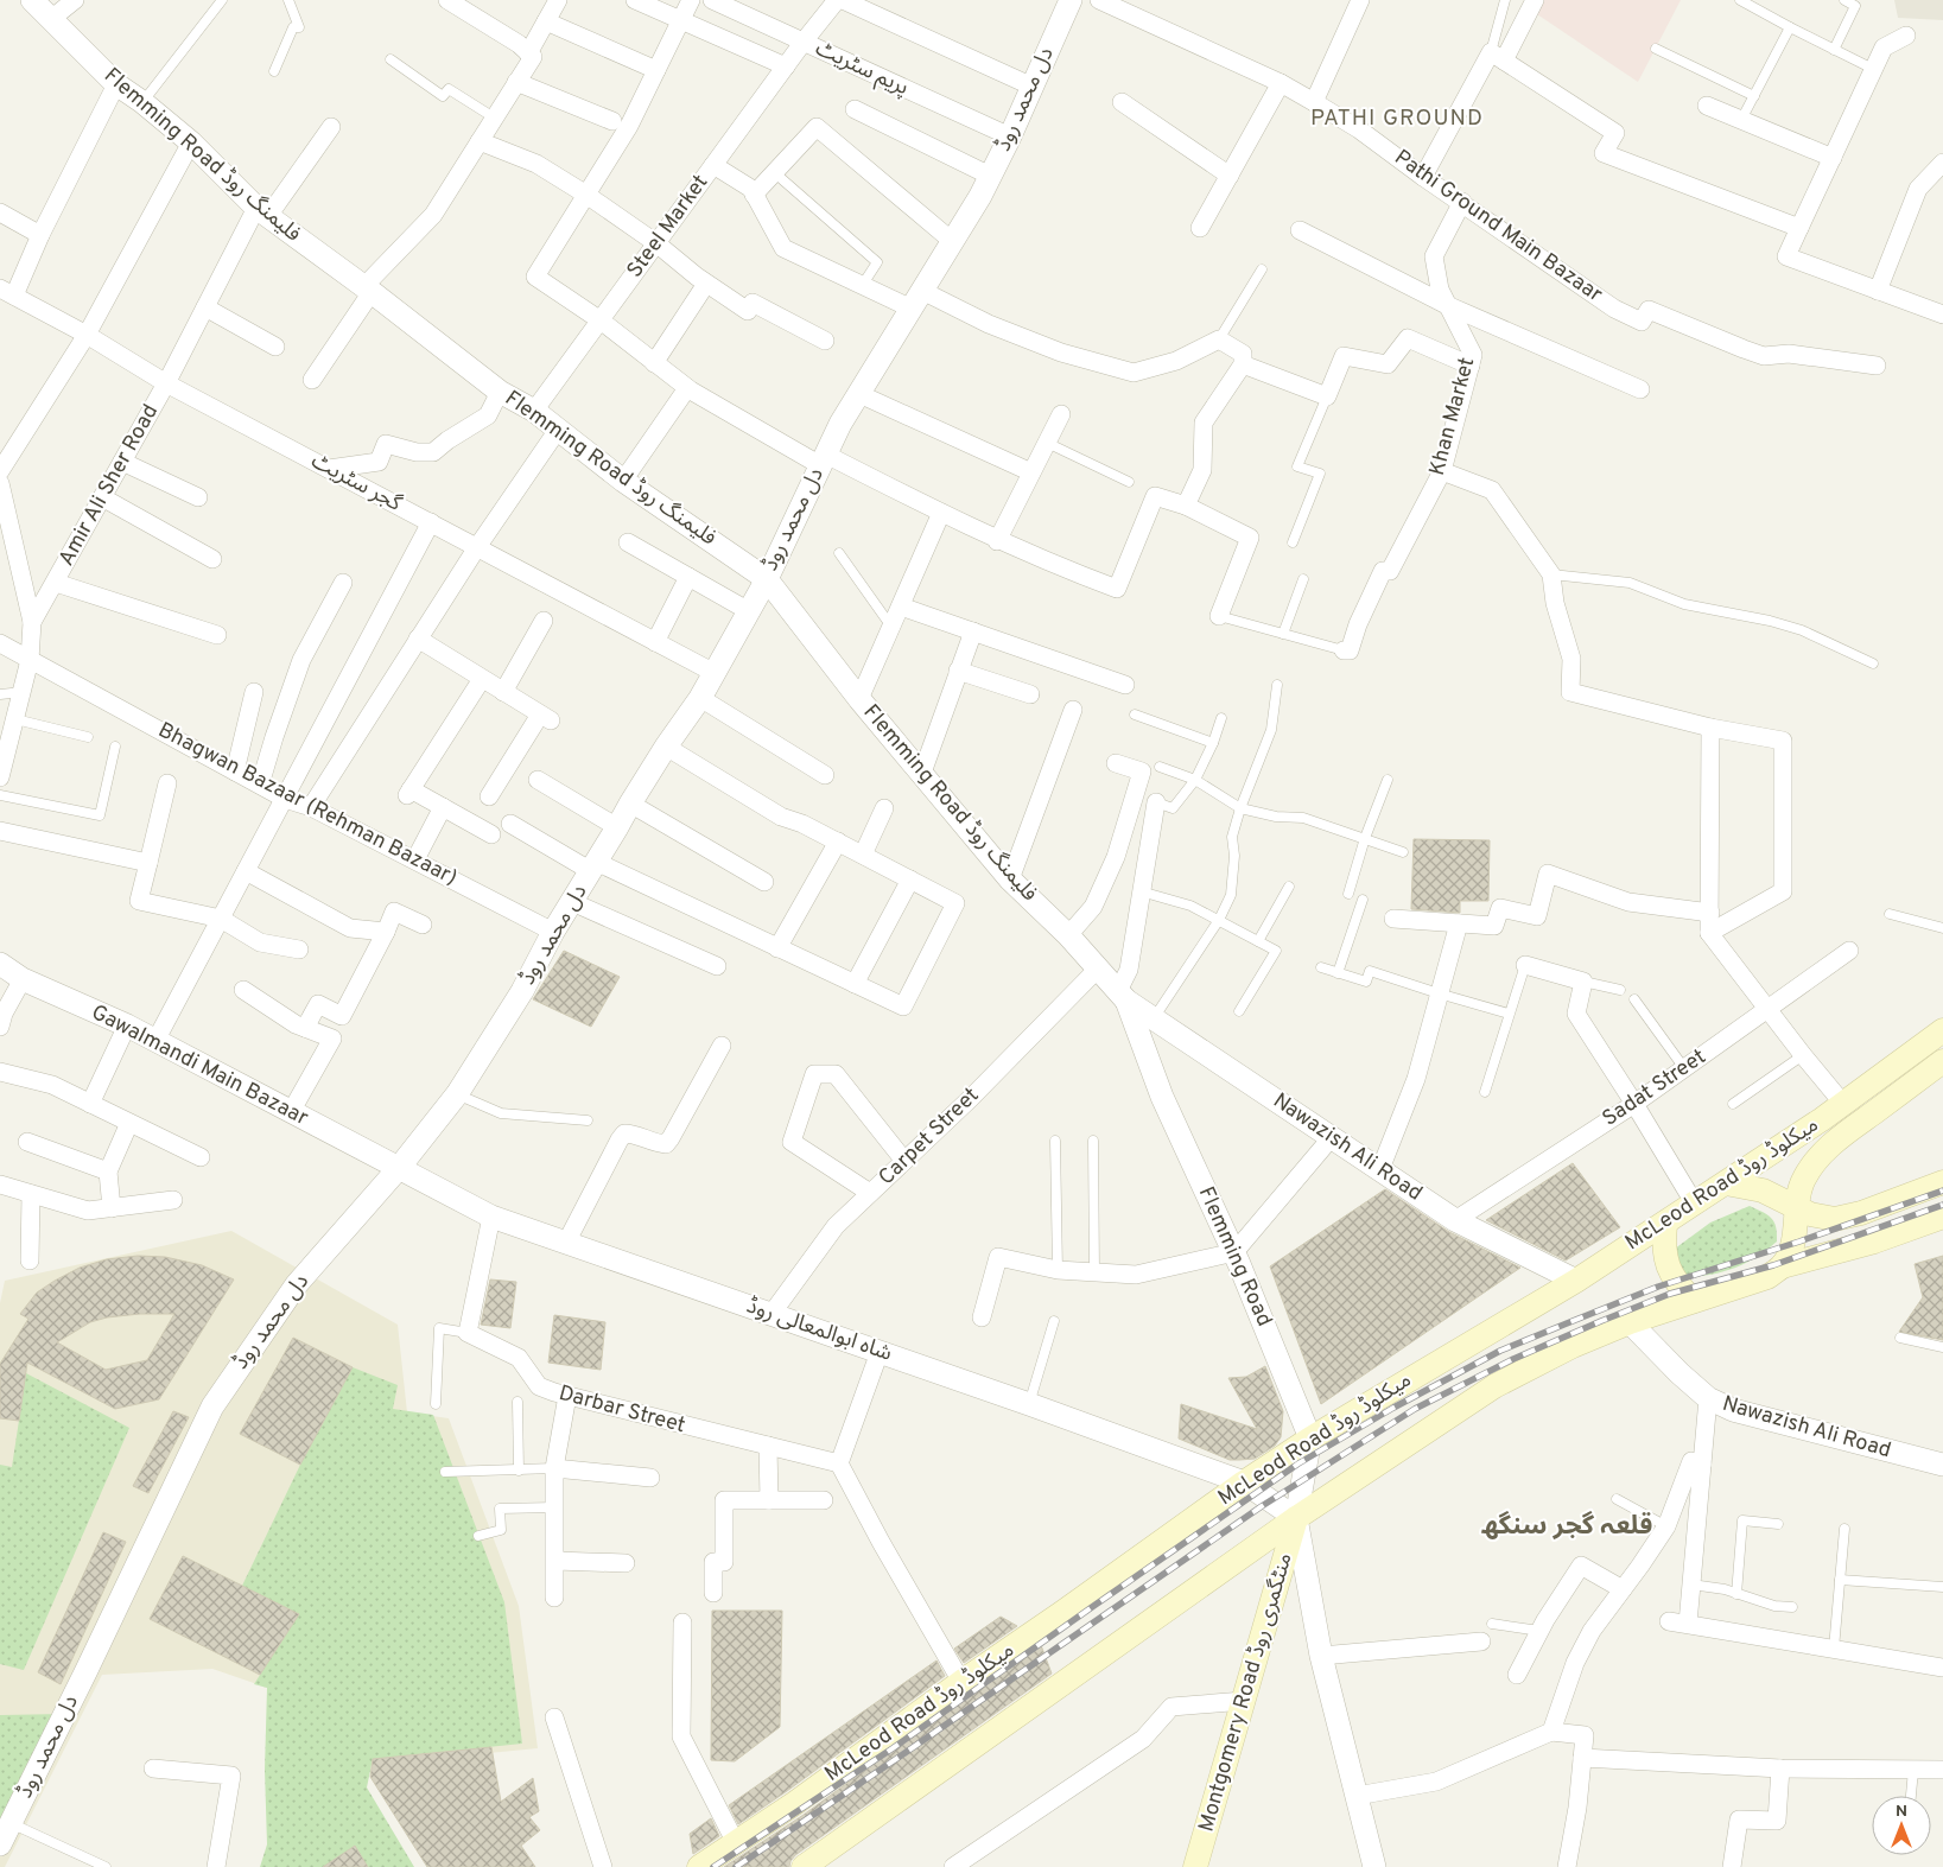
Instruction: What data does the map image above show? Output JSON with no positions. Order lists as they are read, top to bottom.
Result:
{
  "streets": {
    "main road": ["McLeod Road میکلوڈ روڈ", "Montgomery Road منٹگمری روڈ"],
    "street": [
      "پریم سٹریٹ",
      "دل محمد روڈ",
      "Flemming Road فلیمنگ روڈ",
      "Steel Market",
      "Pathi Ground Main Bazaar",
      "Khan Market",
      "گجر سٹریٹ",
      "Amir Ali Sher Road",
      "Bhagwan Bazaar (Rehman Bazaar)",
      "Gawalmandi Main Bazaar",
      "Sadat Street",
      "Carpet Street",
      "Nawazish Ali Road",
      "Flemming Road",
      "شاہ ابوالمعالی روڈ",
      "Darbar Street"
    ]
  },
  "crossings": [
    ["پریم سٹریٹ", "دل محمد روڈ"],
    ["پریم سٹریٹ", "Steel Market"],
    ["دل محمد روڈ", "Flemming Road فلیمنگ روڈ"],
    ["دل محمد روڈ", "گجر سٹریٹ"],
    ["دل محمد روڈ", "Bhagwan Bazaar (Rehman Bazaar)"],
    ["دل محمد روڈ", "Gawalmandi Main Bazaar"],
    ["دل محمد روڈ", "شاہ ابوالمعالی روڈ"],
    ["Flemming Road فلیمنگ روڈ", "Steel Market"],
    ["Flemming Road فلیمنگ روڈ", "Amir Ali Sher Road"],
    ["Flemming Road فلیمنگ روڈ", "Carpet Street"],
    ["Flemming Road فلیمنگ روڈ", "Nawazish Ali Road"],
    ["Flemming Road فلیمنگ روڈ", "Flemming Road"],
    ["Pathi Ground Main Bazaar", "Khan Market"],
    ["گجر سٹریٹ", "Amir Ali Sher Road"],
    ["Amir Ali Sher Road", "Bhagwan Bazaar (Rehman Bazaar)"],
    ["Gawalmandi Main Bazaar", "شاہ ابوالمعالی روڈ"],
    ["Sadat Street", "Nawazish Ali Road"],
    ["Carpet Street", "شاہ ابوالمعالی روڈ"],
    ["Nawazish Ali Road", "McLeod Road میکلوڈ روڈ"],
    ["Nawazish Ali Road", "Flemming Road"],
    ["McLeod Road میکلوڈ روڈ", "Flemming Road"],
    ["McLeod Road میکلوڈ روڈ", "شاہ ابوالمعالی روڈ"],
    ["شاہ ابوالمعالی روڈ", "Montgomery Road منٹگمری روڈ"]
  ],
  "districts": ["PATHI GROUND", "قلعہ گجر سنگھ"],
  "north": "top"
}
